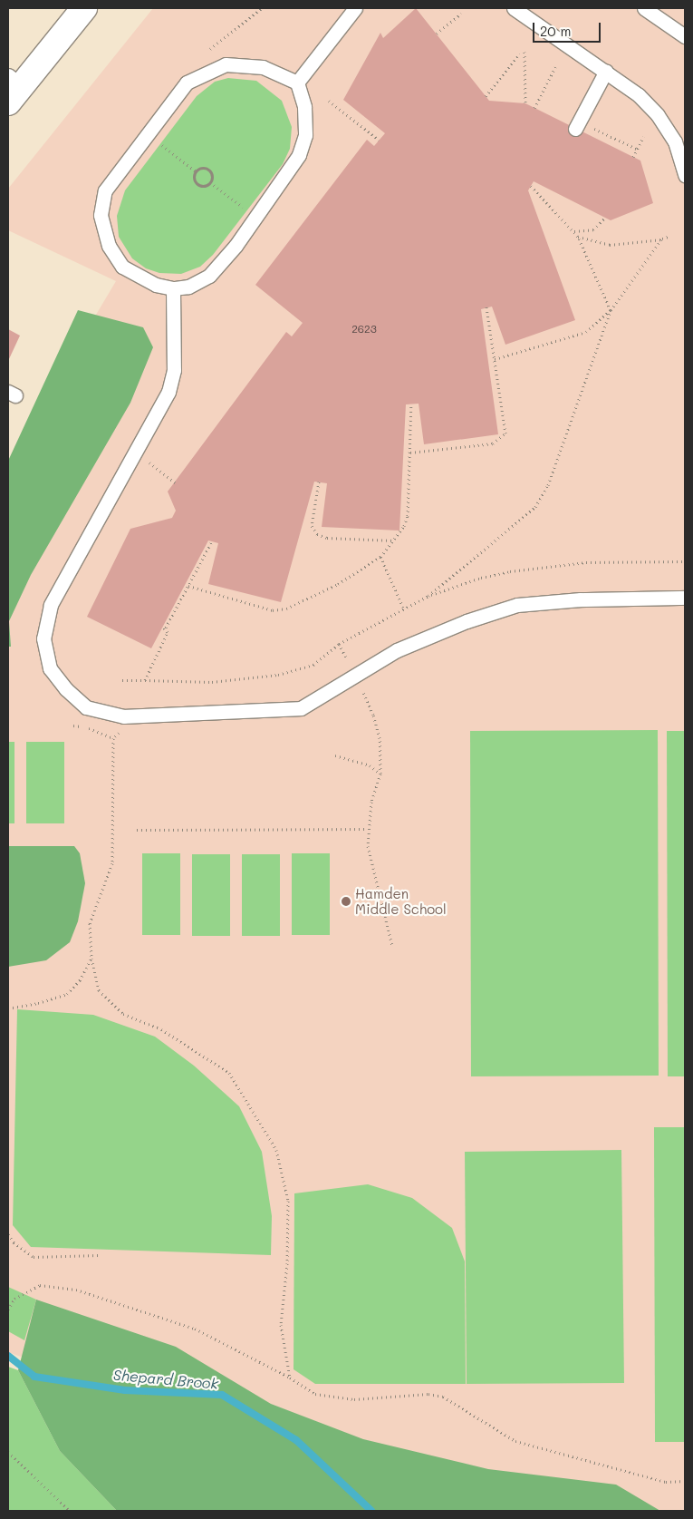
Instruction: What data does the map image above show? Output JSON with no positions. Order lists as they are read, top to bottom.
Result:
{
  "water": ["Shepard Brook"],
  "places": ["Hamden Middle School"],
  "house_numbers": ["2623"],
  "scale_bar": "20 m"
}
